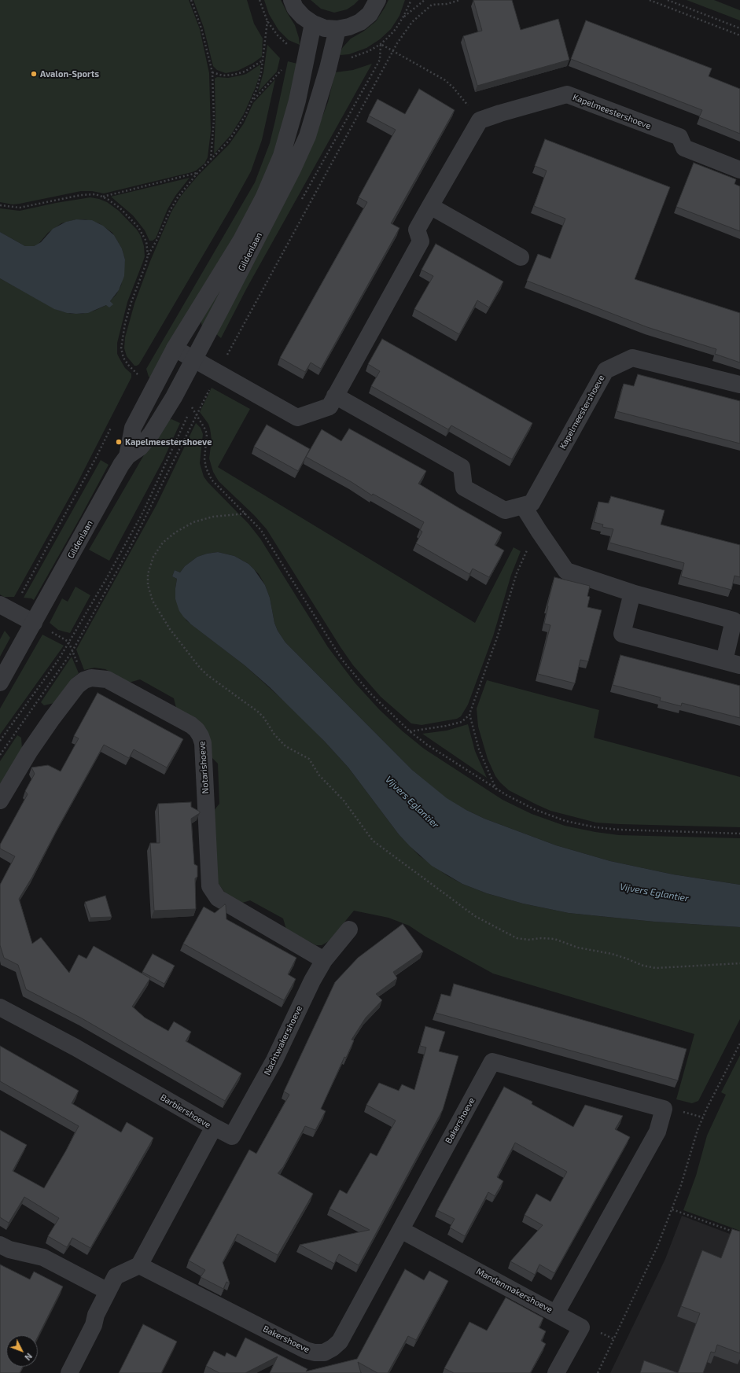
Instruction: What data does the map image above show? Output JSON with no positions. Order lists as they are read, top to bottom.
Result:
{
  "streets": {
    "street": [
      "Kapelmeestershoeve",
      "Gildenlaan",
      "Notarishoeve",
      "Nachtwakershoeve",
      "Barbiershoeve",
      "Bakershoeve",
      "Mandenmakershoeve"
    ]
  },
  "crossings": [
    ["Notarishoeve", "Nachtwakershoeve"],
    ["Nachtwakershoeve", "Barbiershoeve"],
    ["Barbiershoeve", "Bakershoeve"],
    ["Bakershoeve", "Mandenmakershoeve"]
  ],
  "water": ["Vijvers Eglantier"],
  "places": ["Avalon-Sports", "Kapelmeestershoeve"],
  "north": "bottom right"
}
